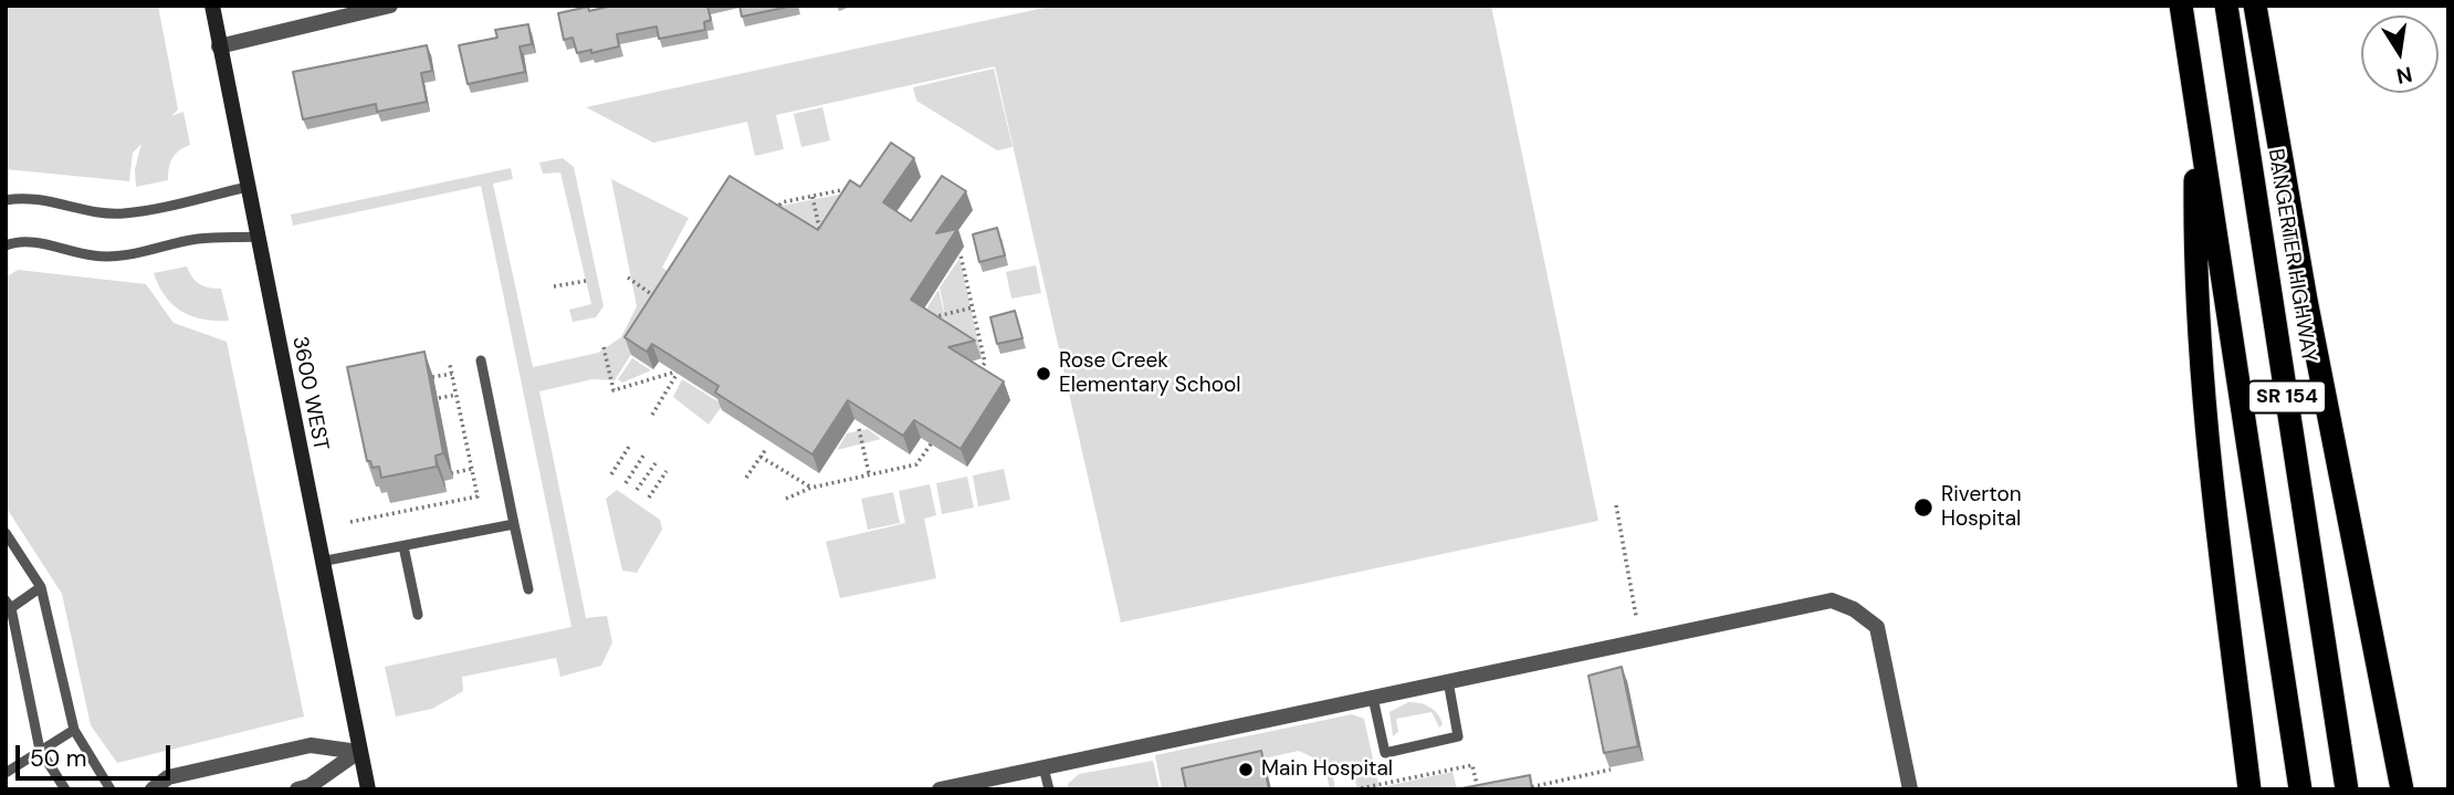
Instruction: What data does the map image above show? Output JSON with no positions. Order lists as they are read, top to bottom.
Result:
{
  "streets": {
    "highway": ["BANGERTER HIGHWAY", "SR 154"],
    "main road": ["3600 WEST"]
  },
  "places": ["Rose Creek Elementary School", "Riverton Hospital", "Main Hospital"],
  "scale_bar": "50 m",
  "north": "bottom"
}
